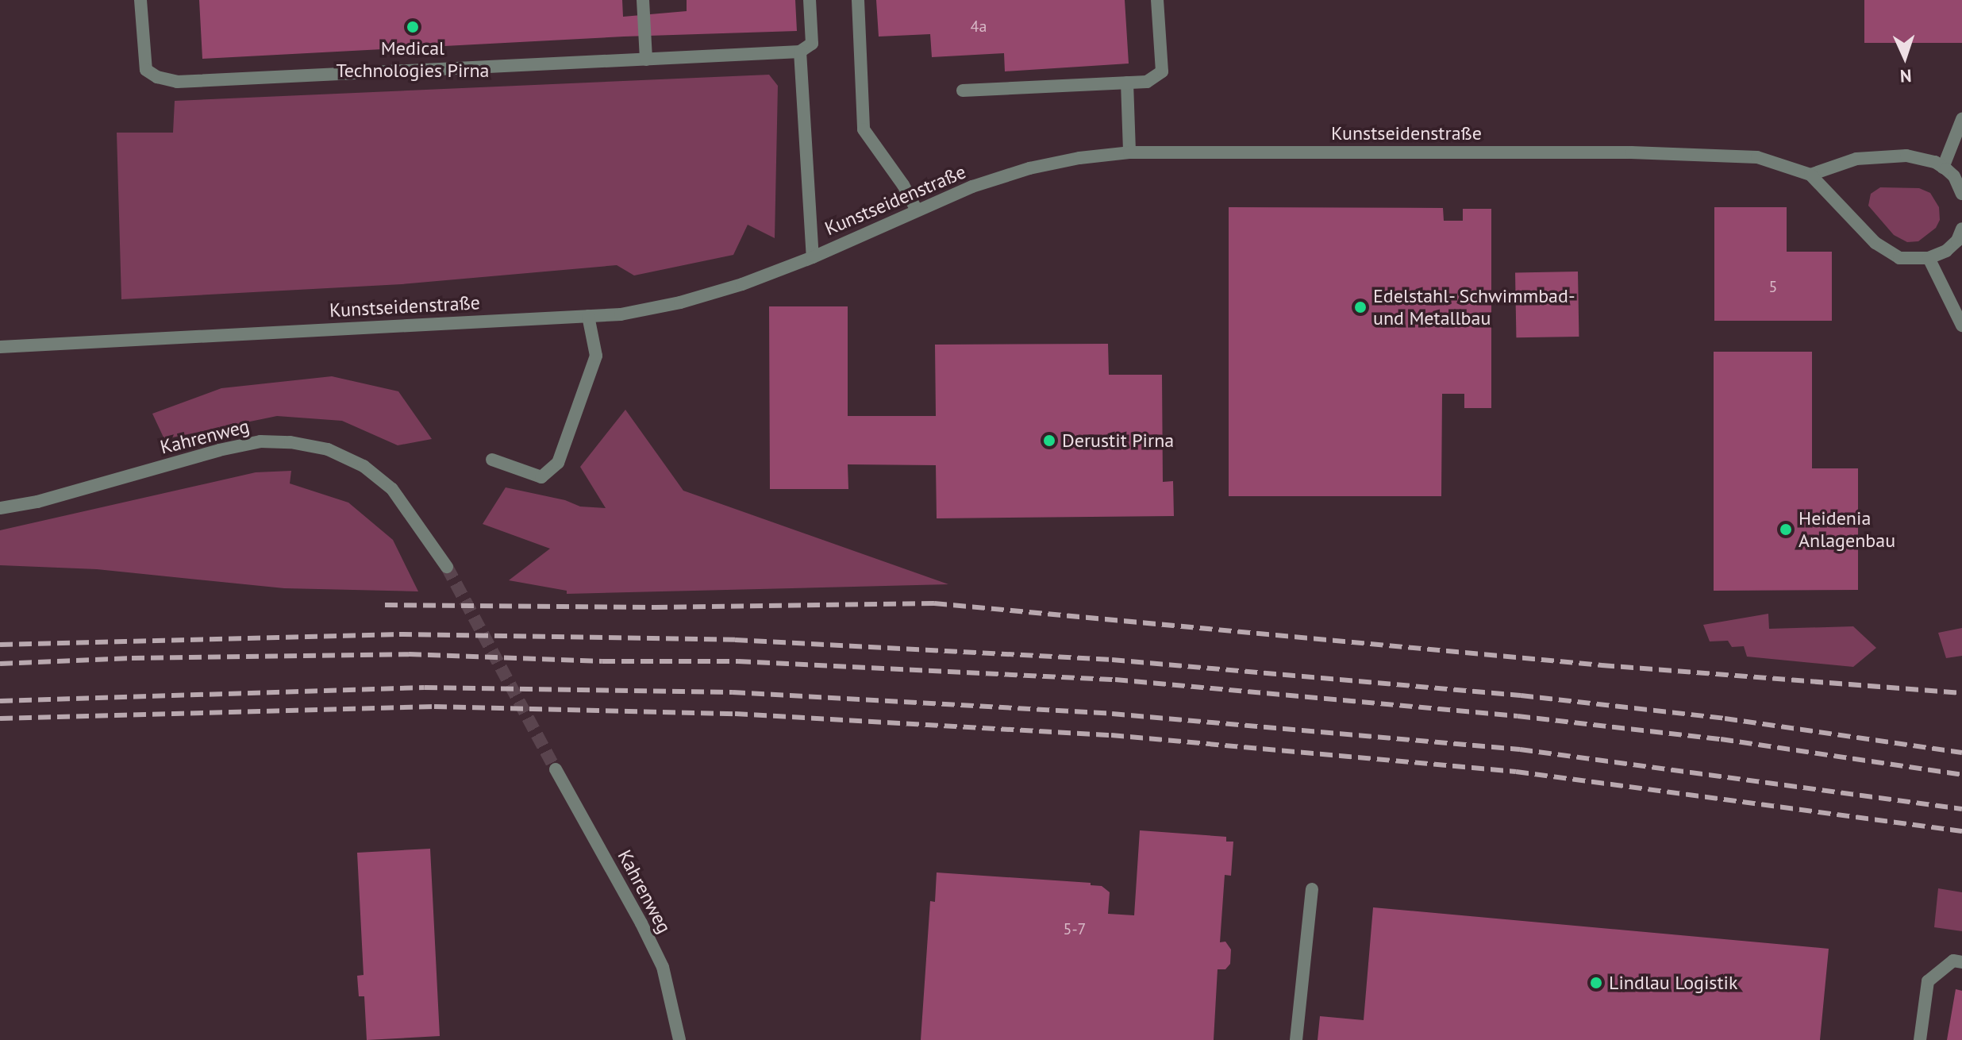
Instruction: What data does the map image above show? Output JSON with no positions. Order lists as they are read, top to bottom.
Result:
{
  "streets": {
    "street": ["Kunstseidenstraße", "Kahrenweg"]
  },
  "places": [
    "Medical Technologies Pirna",
    "Edelstahl- Schwimmbad- und Metallbau",
    "Derustit Pirna",
    "Heidenia Anlagenbau",
    "Lindlau Logistik"
  ],
  "house_numbers": ["4a", "5", "5-7"],
  "north": "bottom"
}
